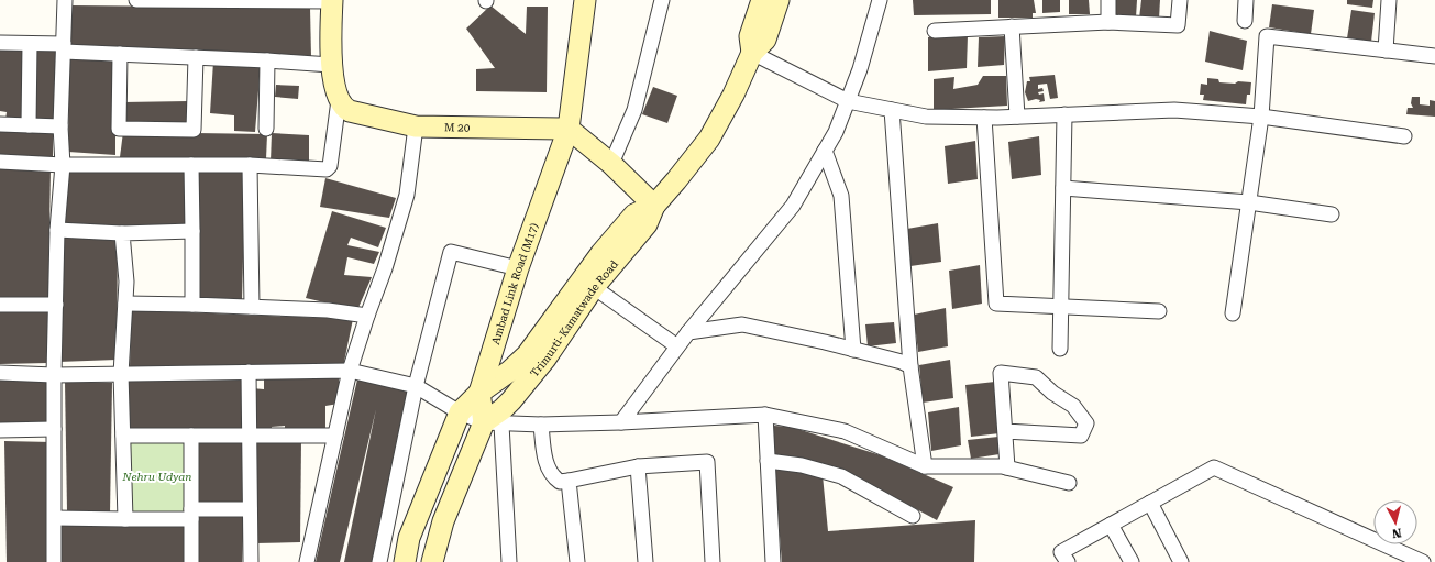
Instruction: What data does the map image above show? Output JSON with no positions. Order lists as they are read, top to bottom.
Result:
{
  "streets": {
    "street": ["M 20", "Ambad Link Road (M17)", "Trimurti-Kamatwade Road"]
  },
  "crossings": [
    ["M 20", "Ambad Link Road (M17)"],
    ["Ambad Link Road (M17)", "Trimurti-Kamatwade Road"]
  ],
  "parks": ["Nehru Udyan"],
  "north": "bottom"
}
